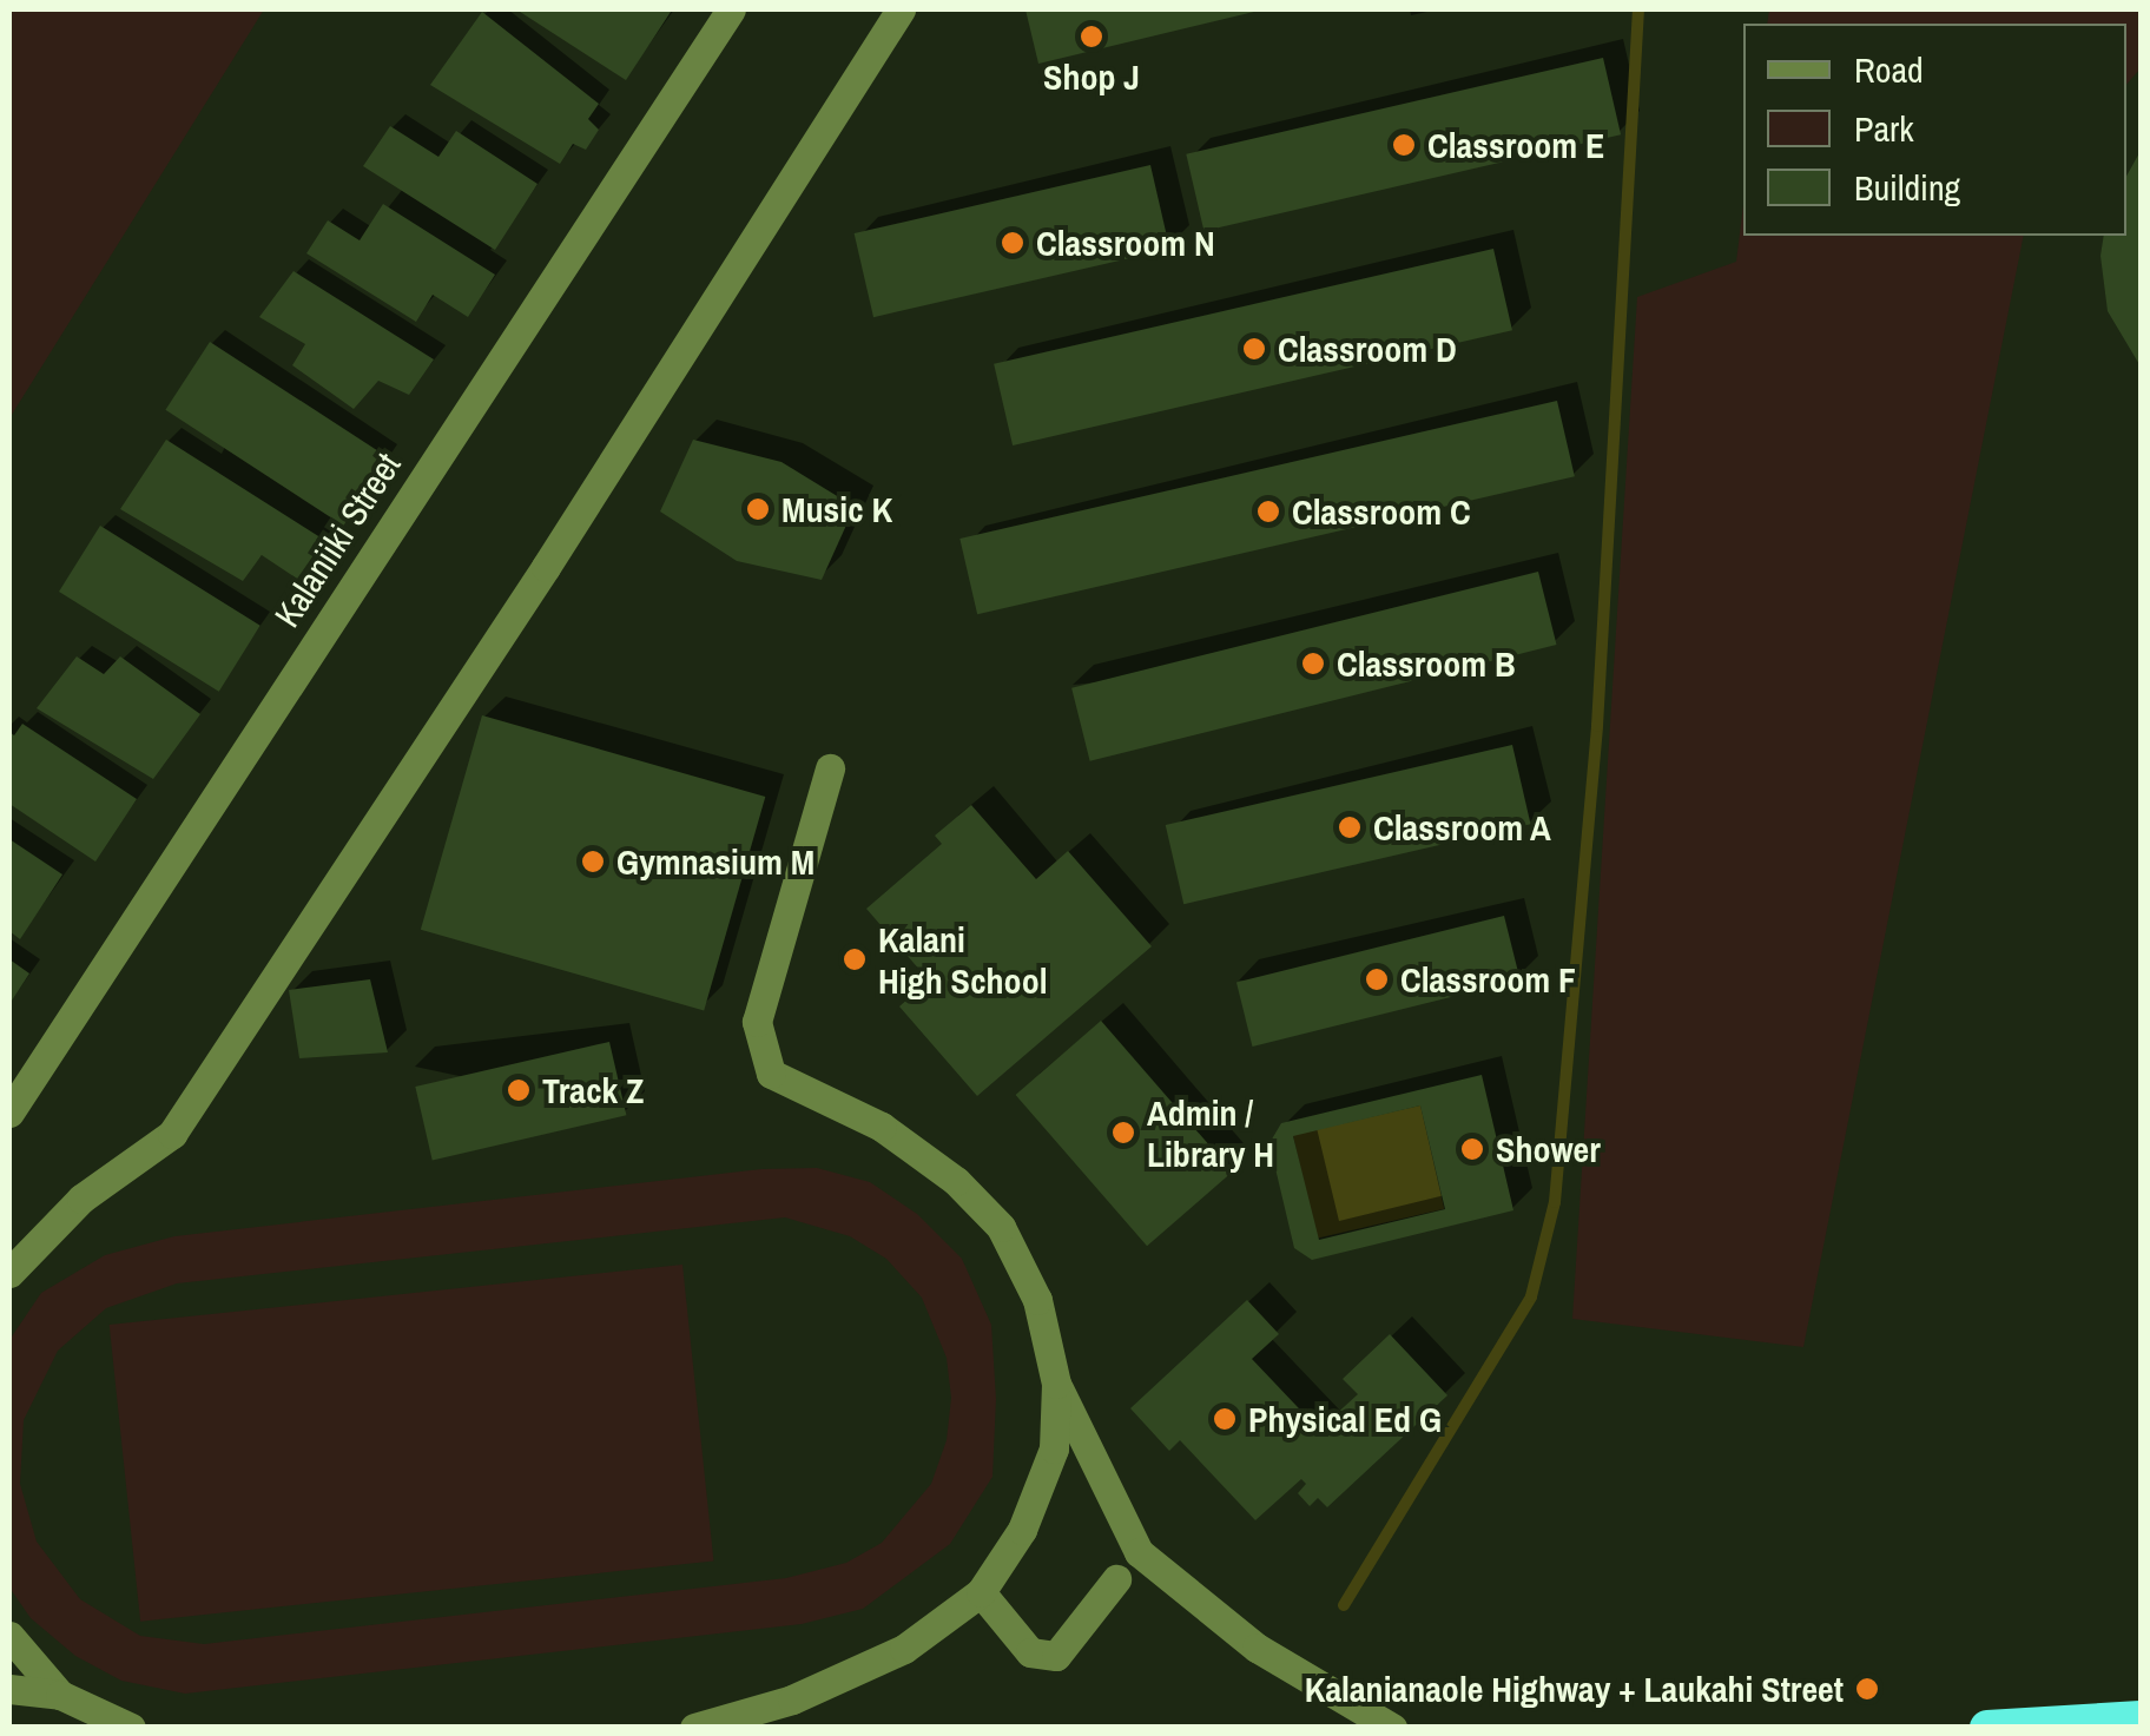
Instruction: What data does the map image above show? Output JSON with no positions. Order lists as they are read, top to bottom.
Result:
{
  "streets": {
    "street": ["Kalaniiki Street"]
  },
  "places": [
    "Shop J",
    "Classroom E",
    "Classroom N",
    "Classroom D",
    "Music K",
    "Classroom C",
    "Classroom B",
    "Classroom A",
    "Gymnasium M",
    "Kalani High School",
    "Classroom F",
    "Track Z",
    "Admin / Library H",
    "Shower",
    "Physical Ed G",
    "Kalanianaole Highway + Laukahi Street"
  ],
  "legend": ["Road", "Park", "Building"]
}
